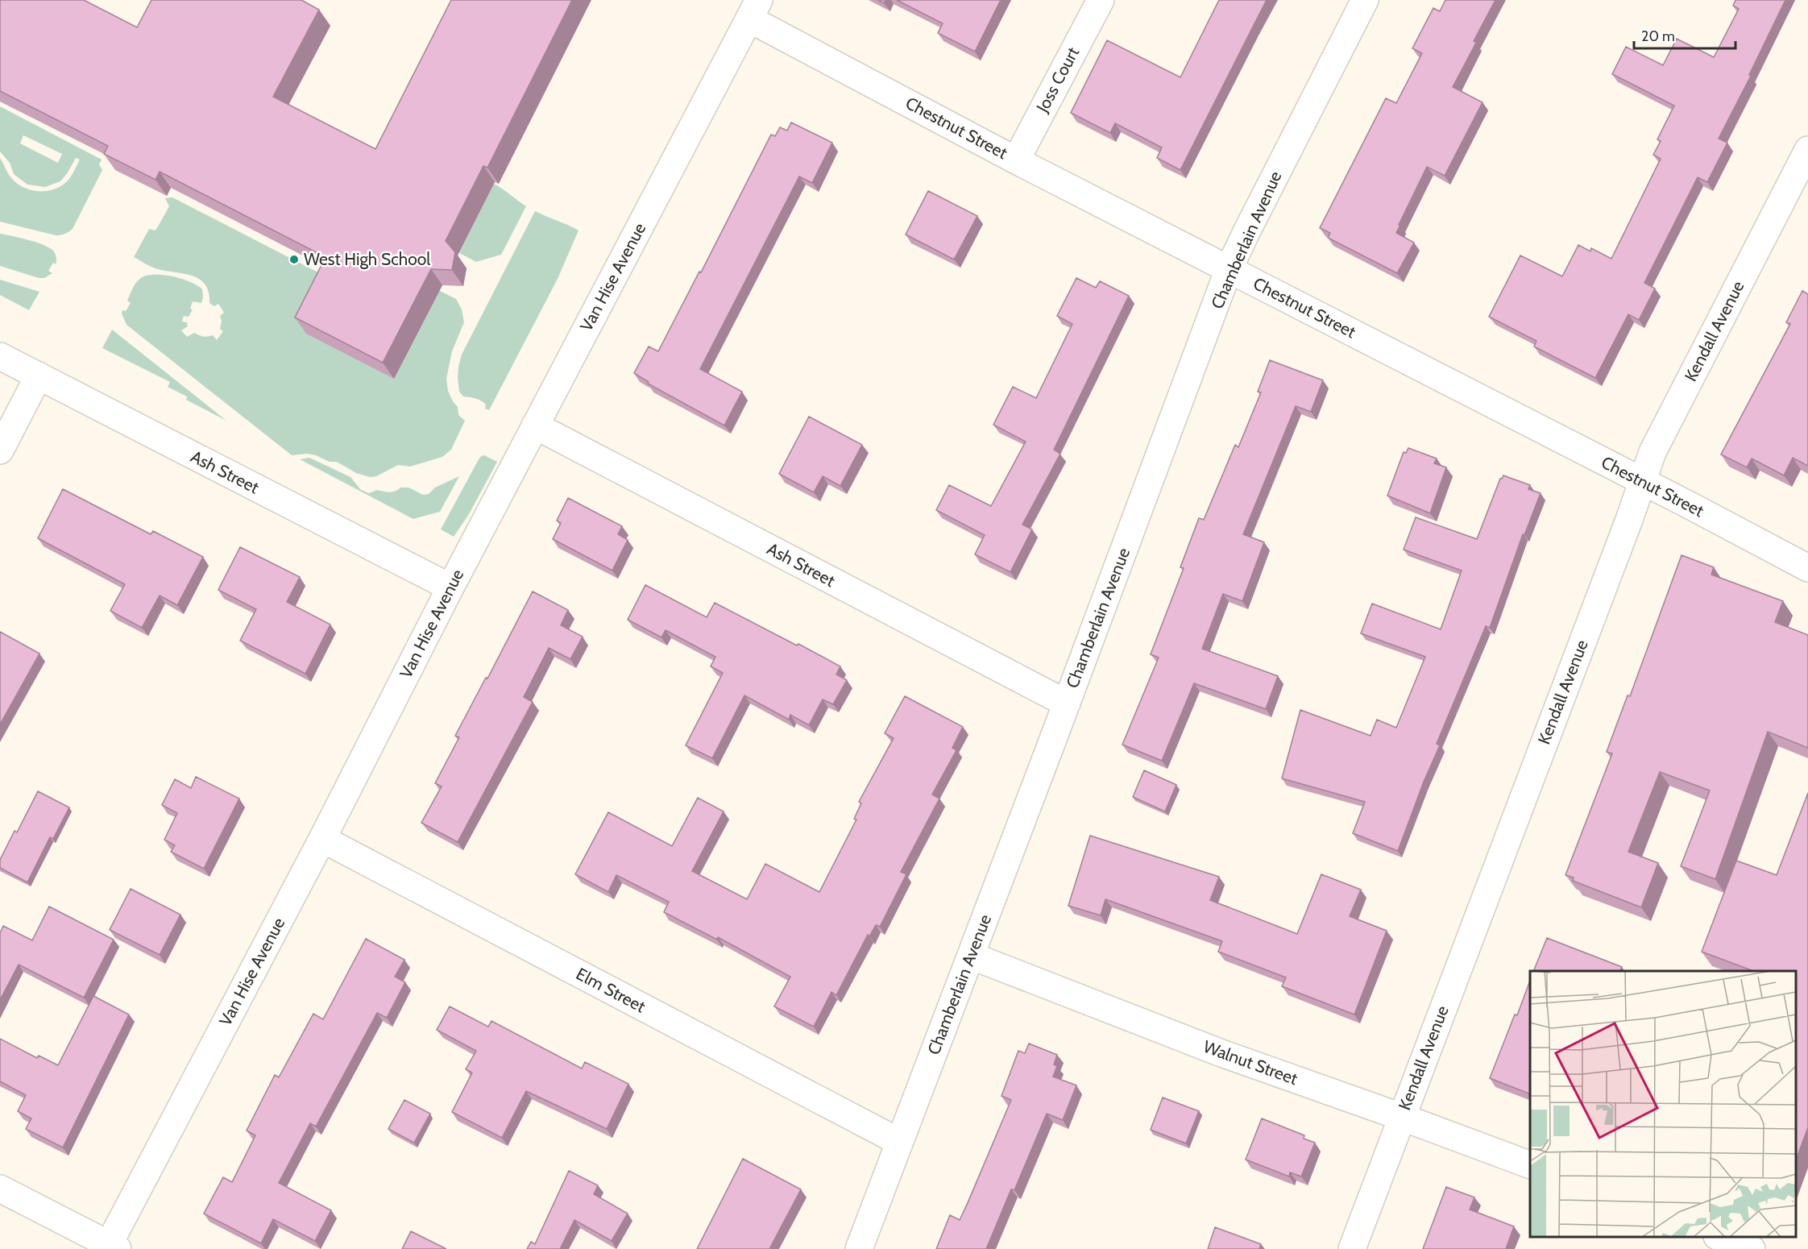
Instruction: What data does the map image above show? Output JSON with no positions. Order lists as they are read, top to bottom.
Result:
{
  "streets": {
    "street": [
      "Joss Court",
      "Chestnut Street",
      "Chamberlain Avenue",
      "Van Hise Avenue",
      "Kendall Avenue",
      "Ash Street",
      "Elm Street",
      "Walnut Street"
    ]
  },
  "crossings": [
    ["Joss Court", "Chestnut Street"],
    ["Chestnut Street", "Chamberlain Avenue"],
    ["Chestnut Street", "Van Hise Avenue"],
    ["Chestnut Street", "Kendall Avenue"],
    ["Chamberlain Avenue", "Ash Street"],
    ["Chamberlain Avenue", "Elm Street"],
    ["Chamberlain Avenue", "Walnut Street"],
    ["Van Hise Avenue", "Ash Street"],
    ["Van Hise Avenue", "Elm Street"],
    ["Kendall Avenue", "Walnut Street"]
  ],
  "places": ["West High School"],
  "scale_bar": "20 m"
}
